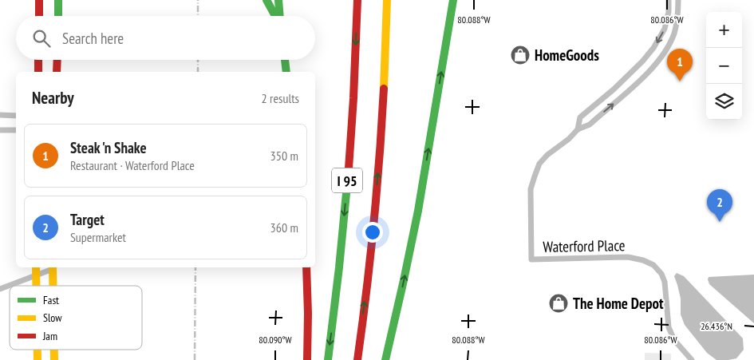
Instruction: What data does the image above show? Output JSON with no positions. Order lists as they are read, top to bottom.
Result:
{
  "streets": {
    "main road": ["I 95"],
    "street": ["Waterford Place"]
  },
  "places": {
    "shop": ["HomeGoods", "The Home Depot"]
  },
  "legend": ["Fast", "Slow", "Jam"],
  "page": {
    "map_buttons": ["+", "−"],
    "search": "Search here",
    "pins": ["1", "2"],
    "heading": ["Nearby", "2 results"],
    "list": [
      {
        "mark": "1",
        "name": "Steak 'n Shake",
        "note": "Restaurant · Waterford Place",
        "value": "350 m"
      },
      {
        "mark": "2",
        "name": "Target",
        "note": "Supermarket",
        "value": "360 m"
      }
    ]
  },
  "coordinates": [
    "80.088°W",
    "80.086°W",
    "26.436°N",
    "80.090°W"
  ]
}
